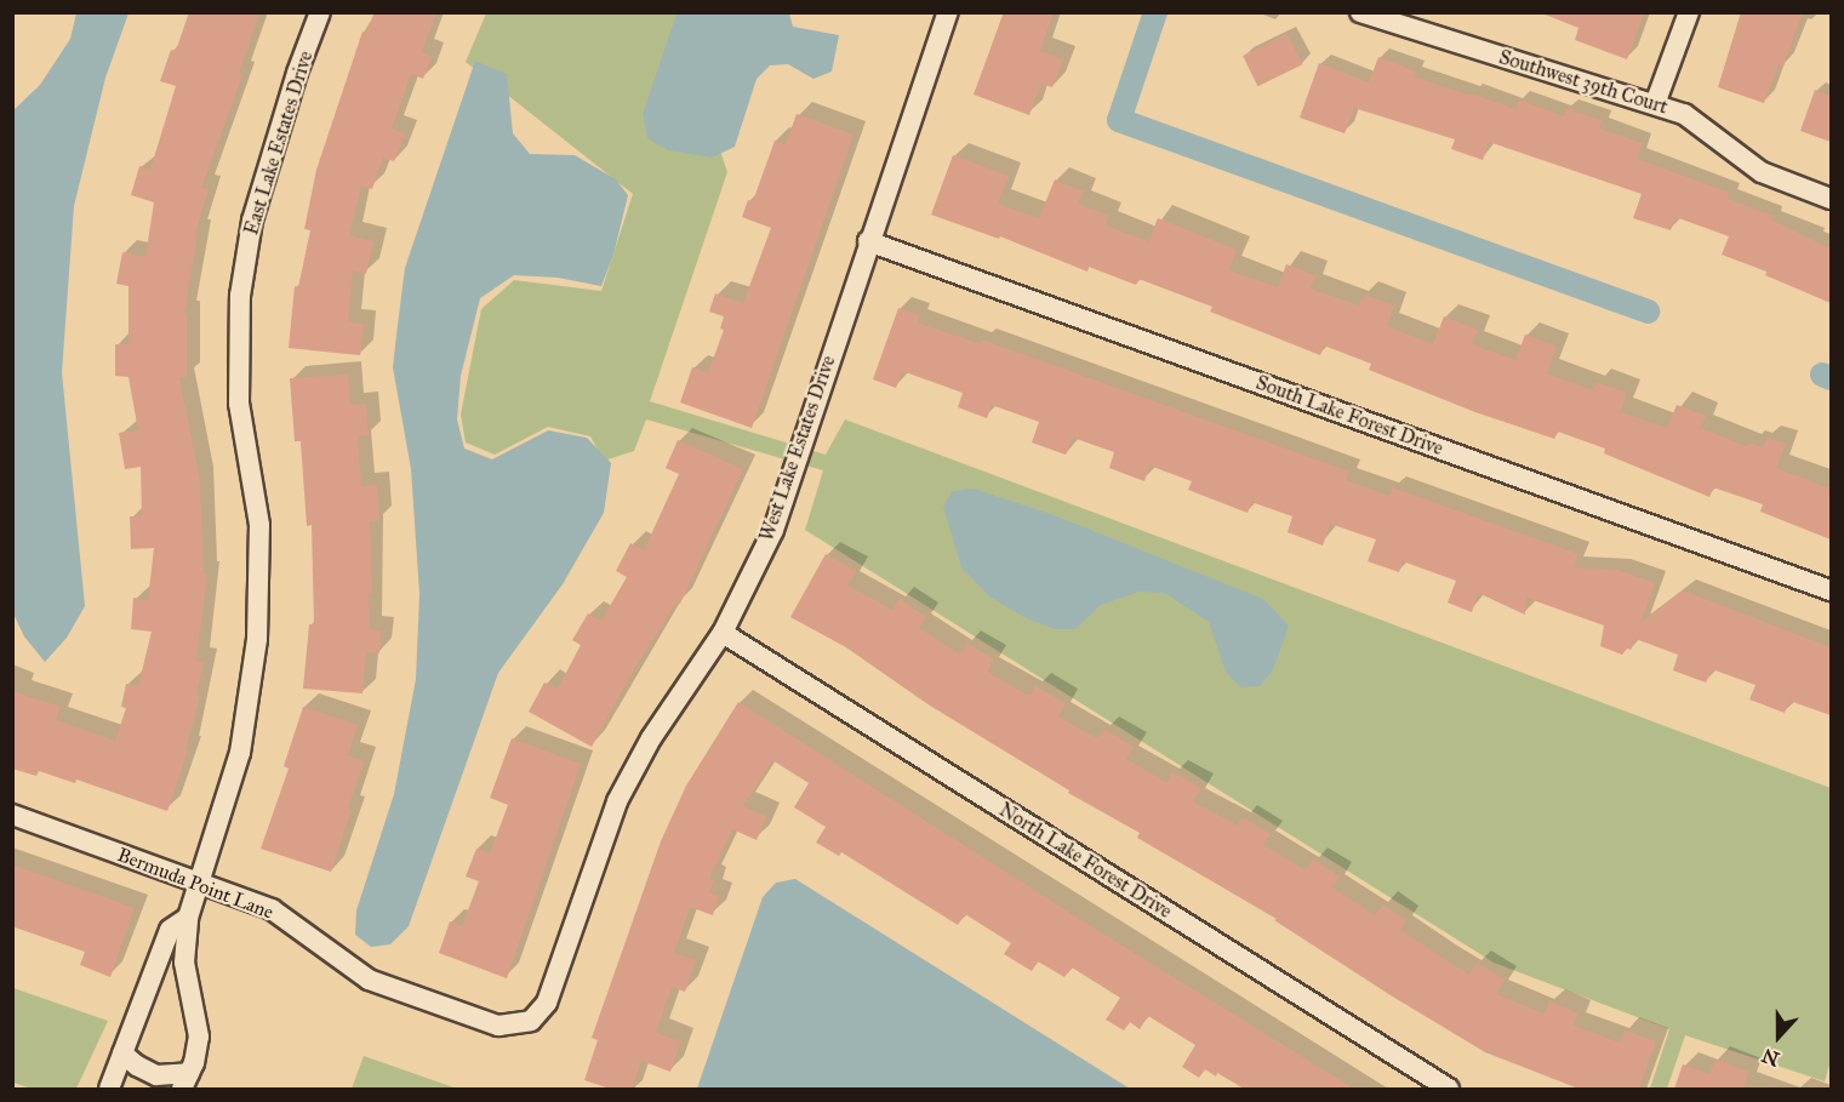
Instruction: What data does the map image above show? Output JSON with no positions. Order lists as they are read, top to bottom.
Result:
{
  "streets": {
    "street": [
      "Southwest 39th Court",
      "East Lake Estates Drive",
      "South Lake Forest Drive",
      "West Lake Estates Drive",
      "North Lake Forest Drive",
      "Bermuda Point Lane"
    ]
  },
  "crossings": [
    ["East Lake Estates Drive", "Bermuda Point Lane"],
    ["South Lake Forest Drive", "West Lake Estates Drive"],
    ["West Lake Estates Drive", "North Lake Forest Drive"],
    ["West Lake Estates Drive", "Bermuda Point Lane"]
  ],
  "north": "bottom"
}
